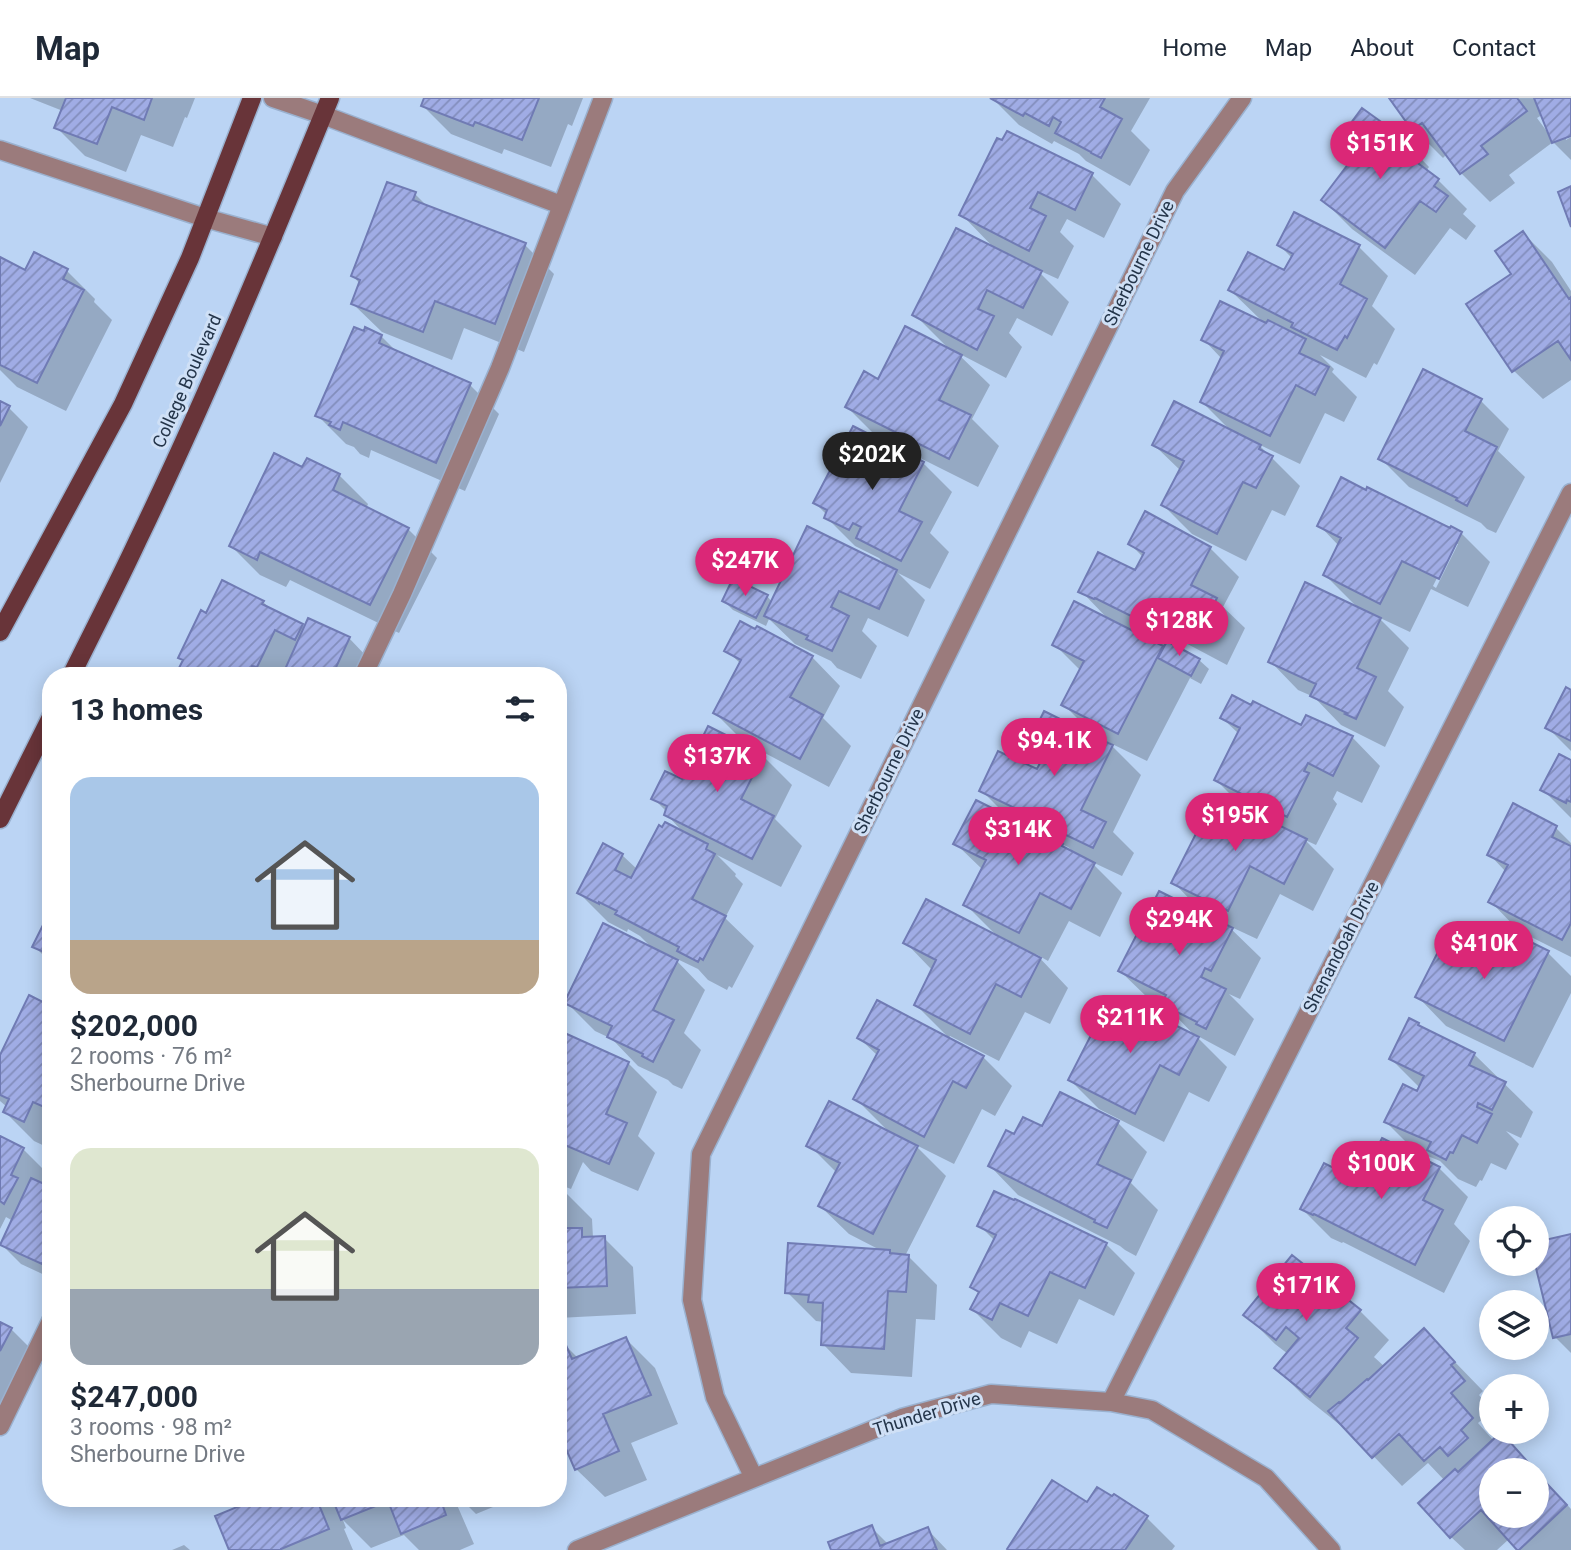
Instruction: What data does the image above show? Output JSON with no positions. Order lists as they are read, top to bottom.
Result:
{
  "streets": {
    "main road": ["College Boulevard"],
    "street": ["Sherbourne Drive", "Shenandoah Drive", "Thunder Drive"]
  },
  "crossings": [
    ["Sherbourne Drive", "Thunder Drive"],
    ["Shenandoah Drive", "Thunder Drive"]
  ],
  "page": {
    "header": "Map",
    "nav": [
      "Home",
      "Map",
      "About",
      "Contact"
    ],
    "price": [
      "$151K",
      "$202K",
      "$247K",
      "$128K",
      "$94.1K",
      "$137K",
      "$195K",
      "$314K",
      "$294K",
      "$410K",
      "$211K",
      "$100K",
      "$171K"
    ],
    "heading": "13 homes",
    "list": [
      {
        "name": "$202,000",
        "note": "2 rooms · 76 m² · Sherbourne Drive"
      },
      {
        "name": "$247,000",
        "note": "3 rooms · 98 m² · Sherbourne Drive"
      }
    ],
    "map_buttons": ["+", "−"]
  }
}
